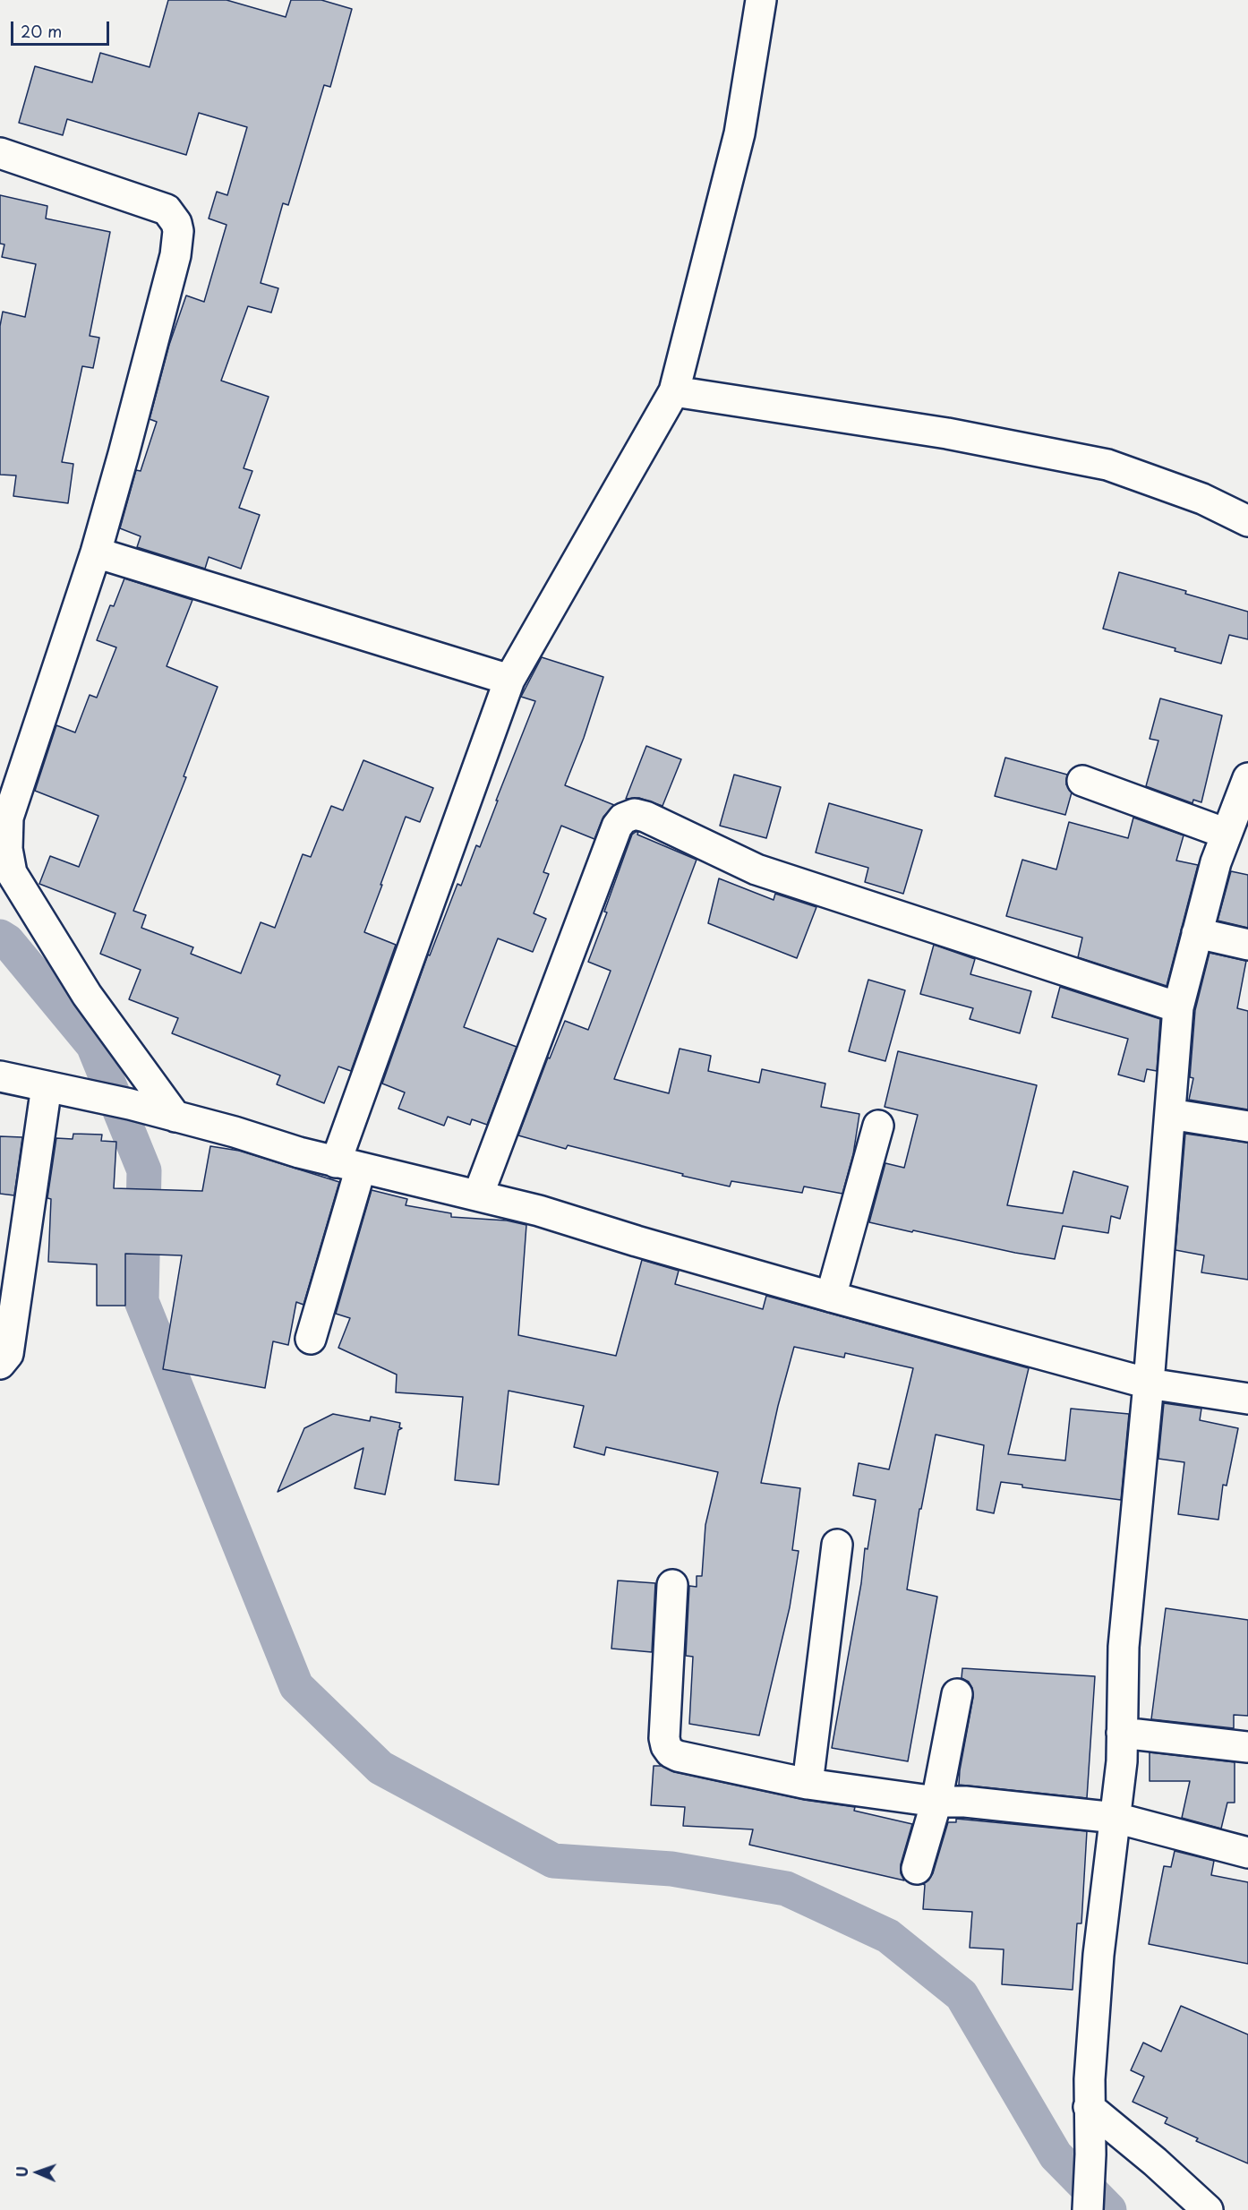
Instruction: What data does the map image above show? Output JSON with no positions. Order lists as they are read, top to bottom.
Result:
{
  "scale_bar": "20 m",
  "north": "left"
}
